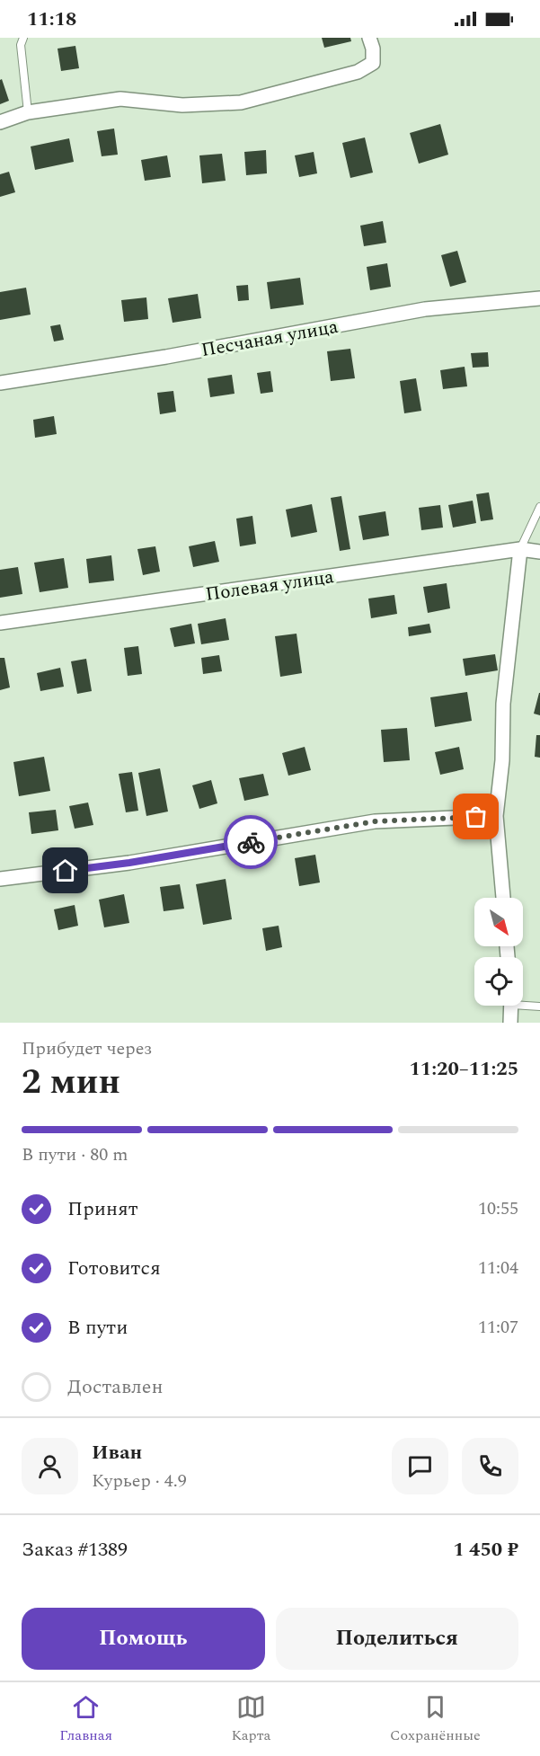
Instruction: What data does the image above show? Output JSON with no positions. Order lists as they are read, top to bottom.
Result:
{
  "streets": {
    "street": ["Песчаная улица", "Полевая улица"]
  },
  "north": "bottom right",
  "page": {
    "status": "11:18",
    "heading": ["2 мин", "Прибудет через", "11:20–11:25"],
    "panel": [
      "Иван",
      "Курьер · 4.9",
      "Заказ #1389",
      "1 450 ₽"
    ],
    "bar": "В пути · 80 m",
    "list": [
      ["Принят", "10:55"],
      ["Готовится", "11:04"],
      ["В пути", "11:07"],
      "Доставлен"
    ],
    "buttons": ["Помощь", "Поделиться"],
    "tabs": ["Главная", "Карта", "Сохранённые"]
  }
}
